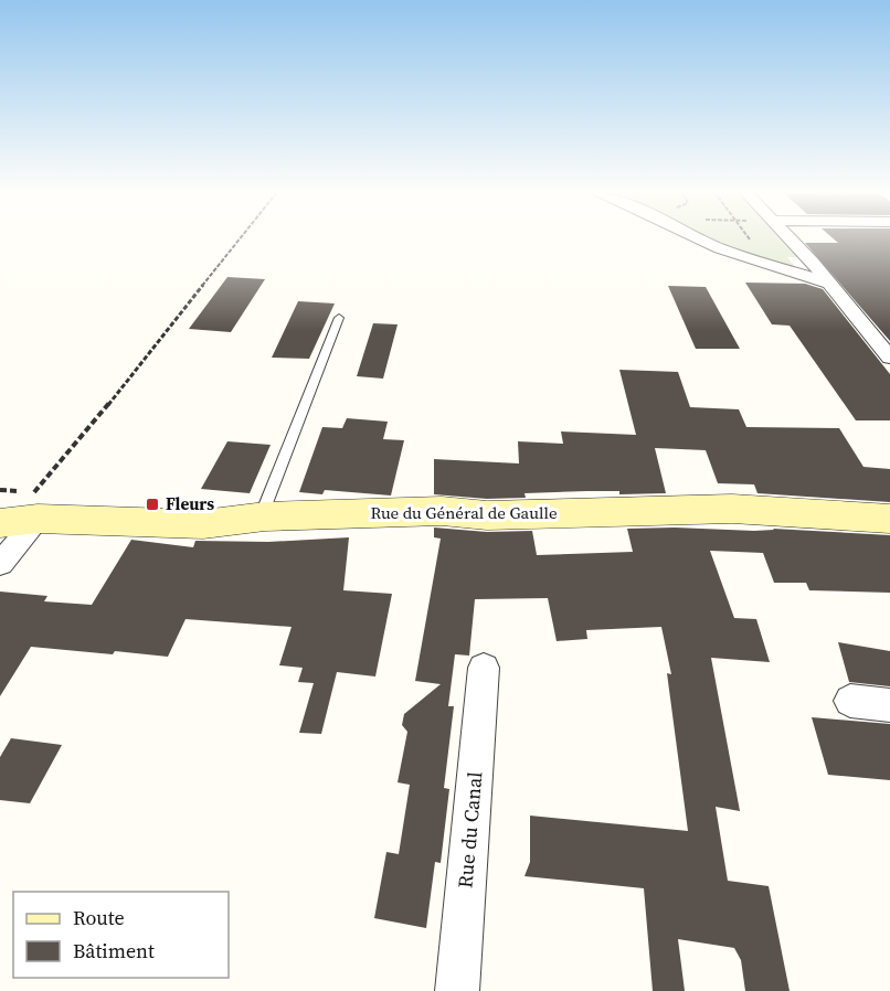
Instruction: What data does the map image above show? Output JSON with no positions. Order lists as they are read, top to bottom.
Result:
{
  "streets": {
    "street": ["Rue du Général de Gaulle", "Rue du Canal"]
  },
  "places": {
    "transit": ["Fleurs"]
  },
  "legend": ["Route", "Bâtiment"]
}
